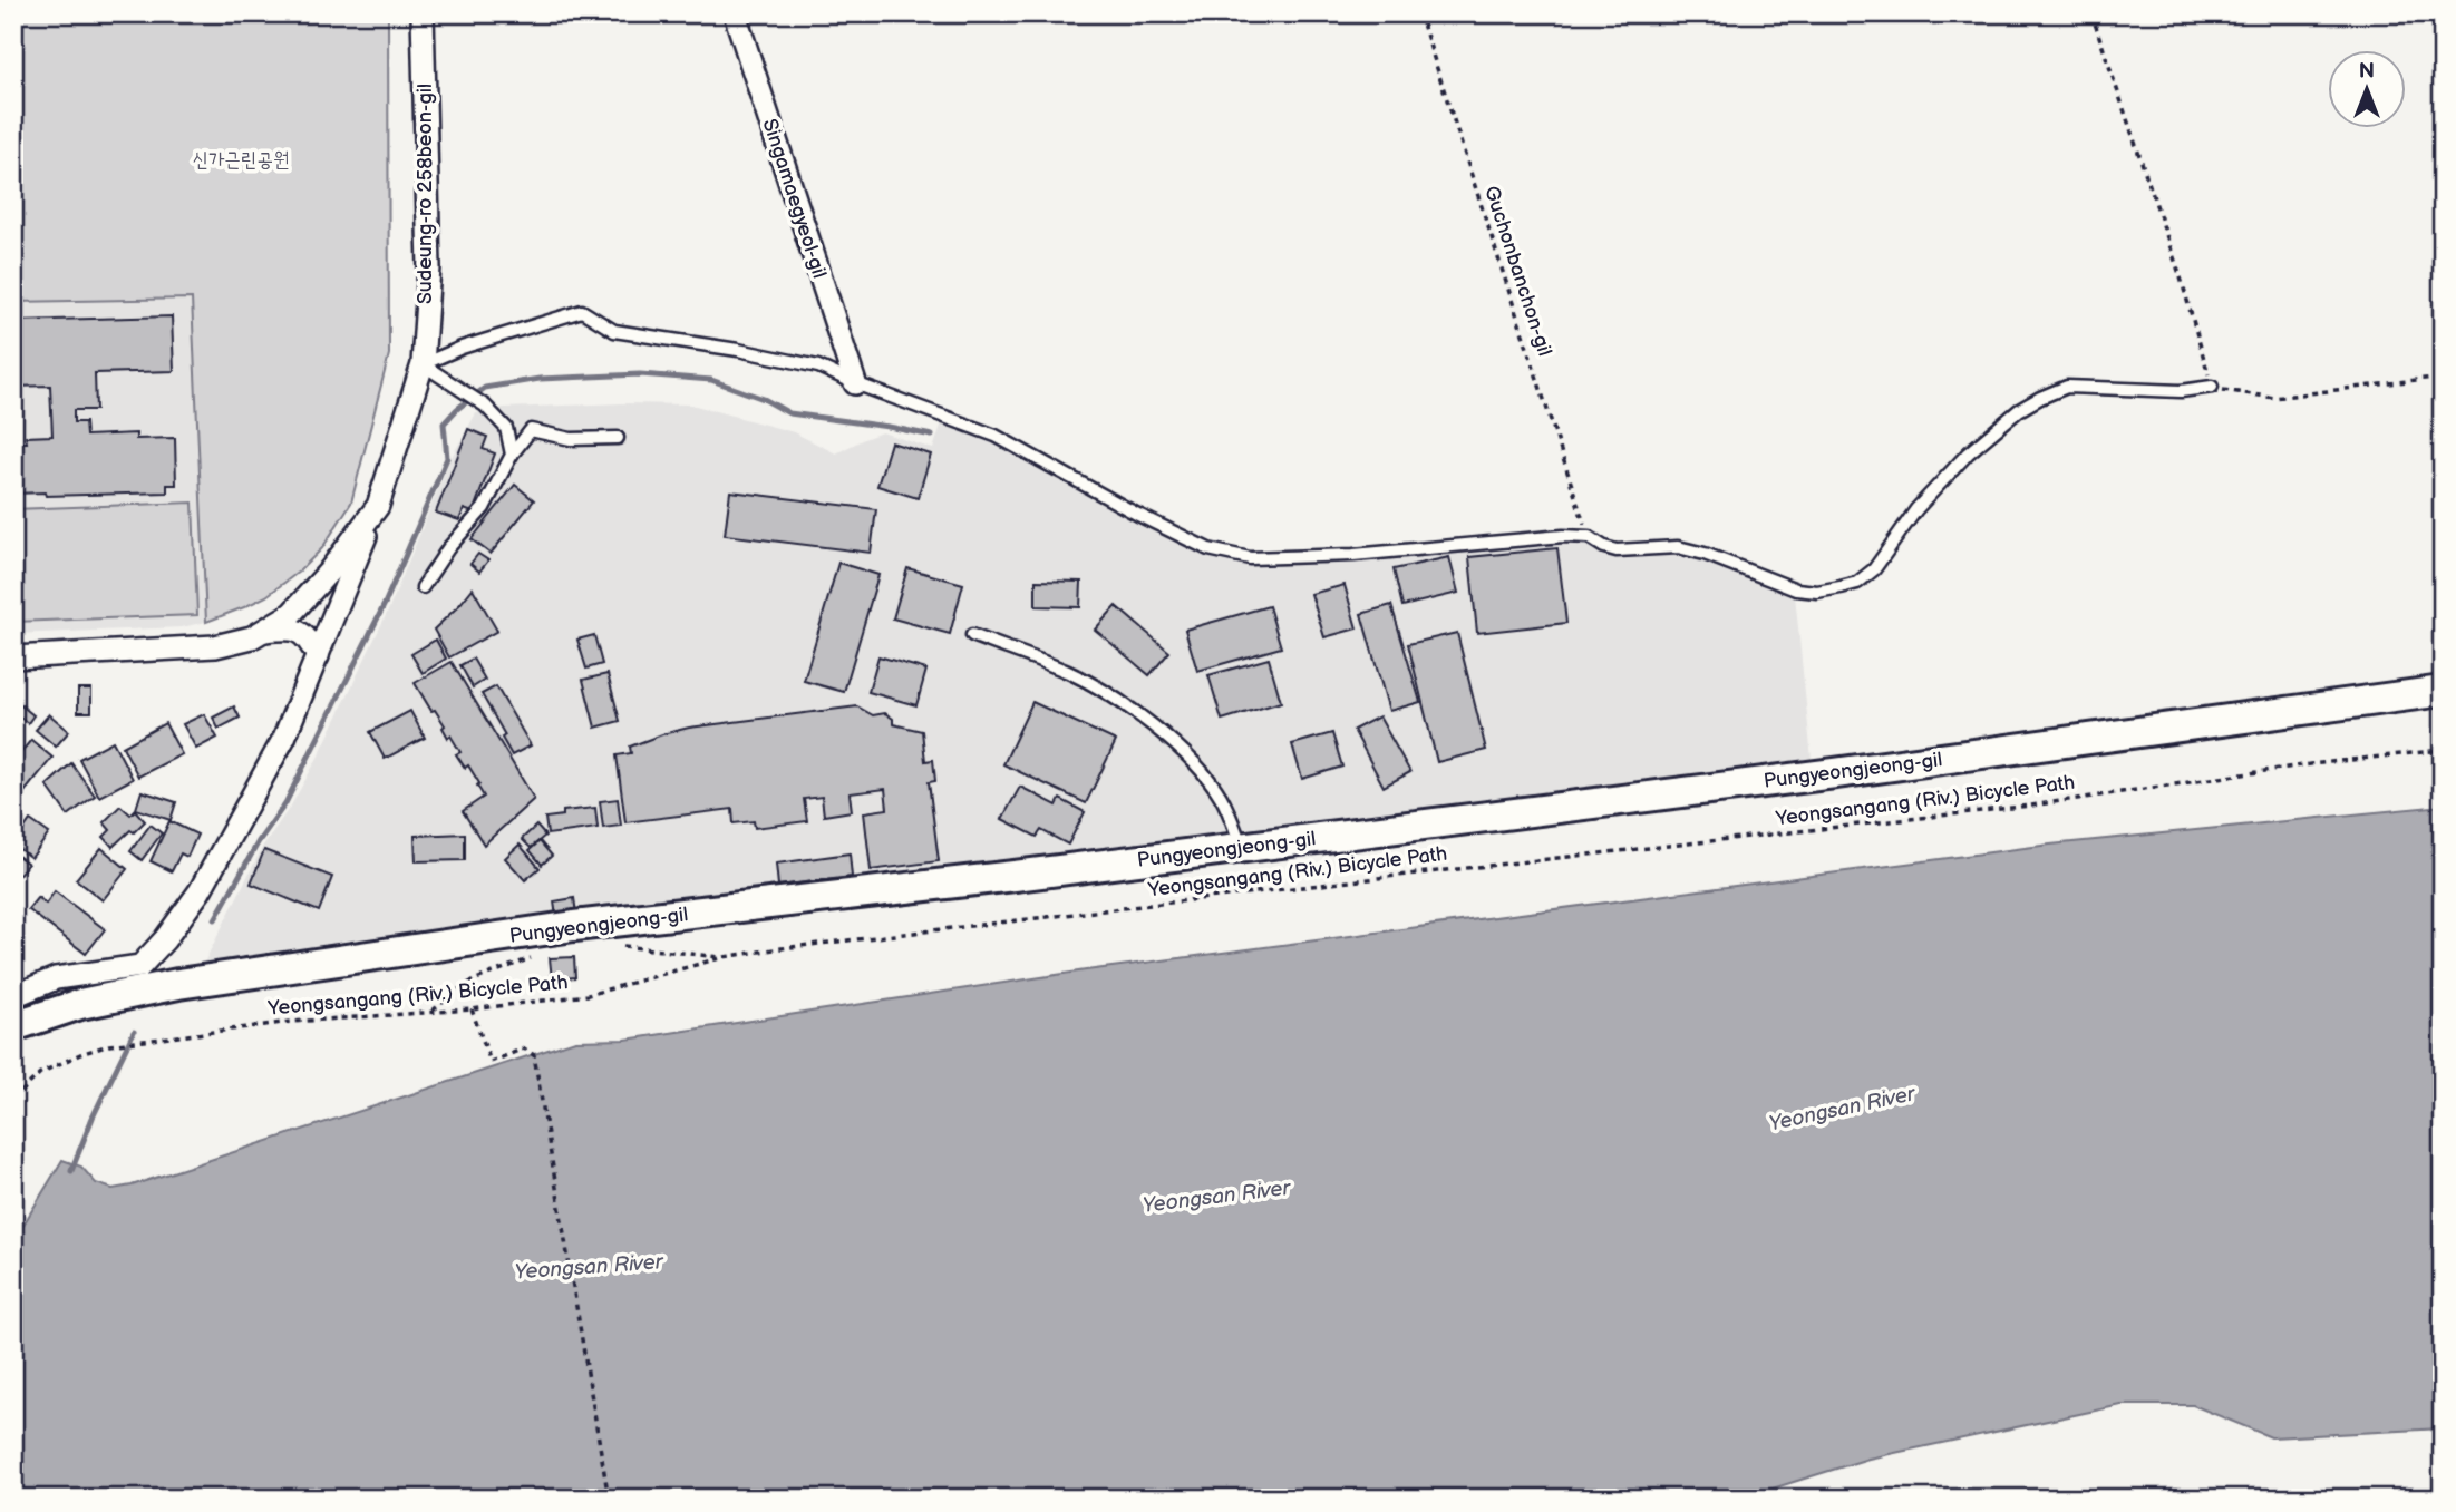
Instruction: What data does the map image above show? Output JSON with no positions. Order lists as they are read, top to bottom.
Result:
{
  "streets": {
    "street": ["Sudeung-ro 258beon-gil", "Singamaegyeol-gil", "Pungyeongjeong-gil"],
    "path": ["Guchonbanchon-gil", "Yeongsangang (Riv.) Bicycle Path"]
  },
  "water": ["Yeongsan River"],
  "parks": ["신가근린공원"],
  "north": "top"
}
